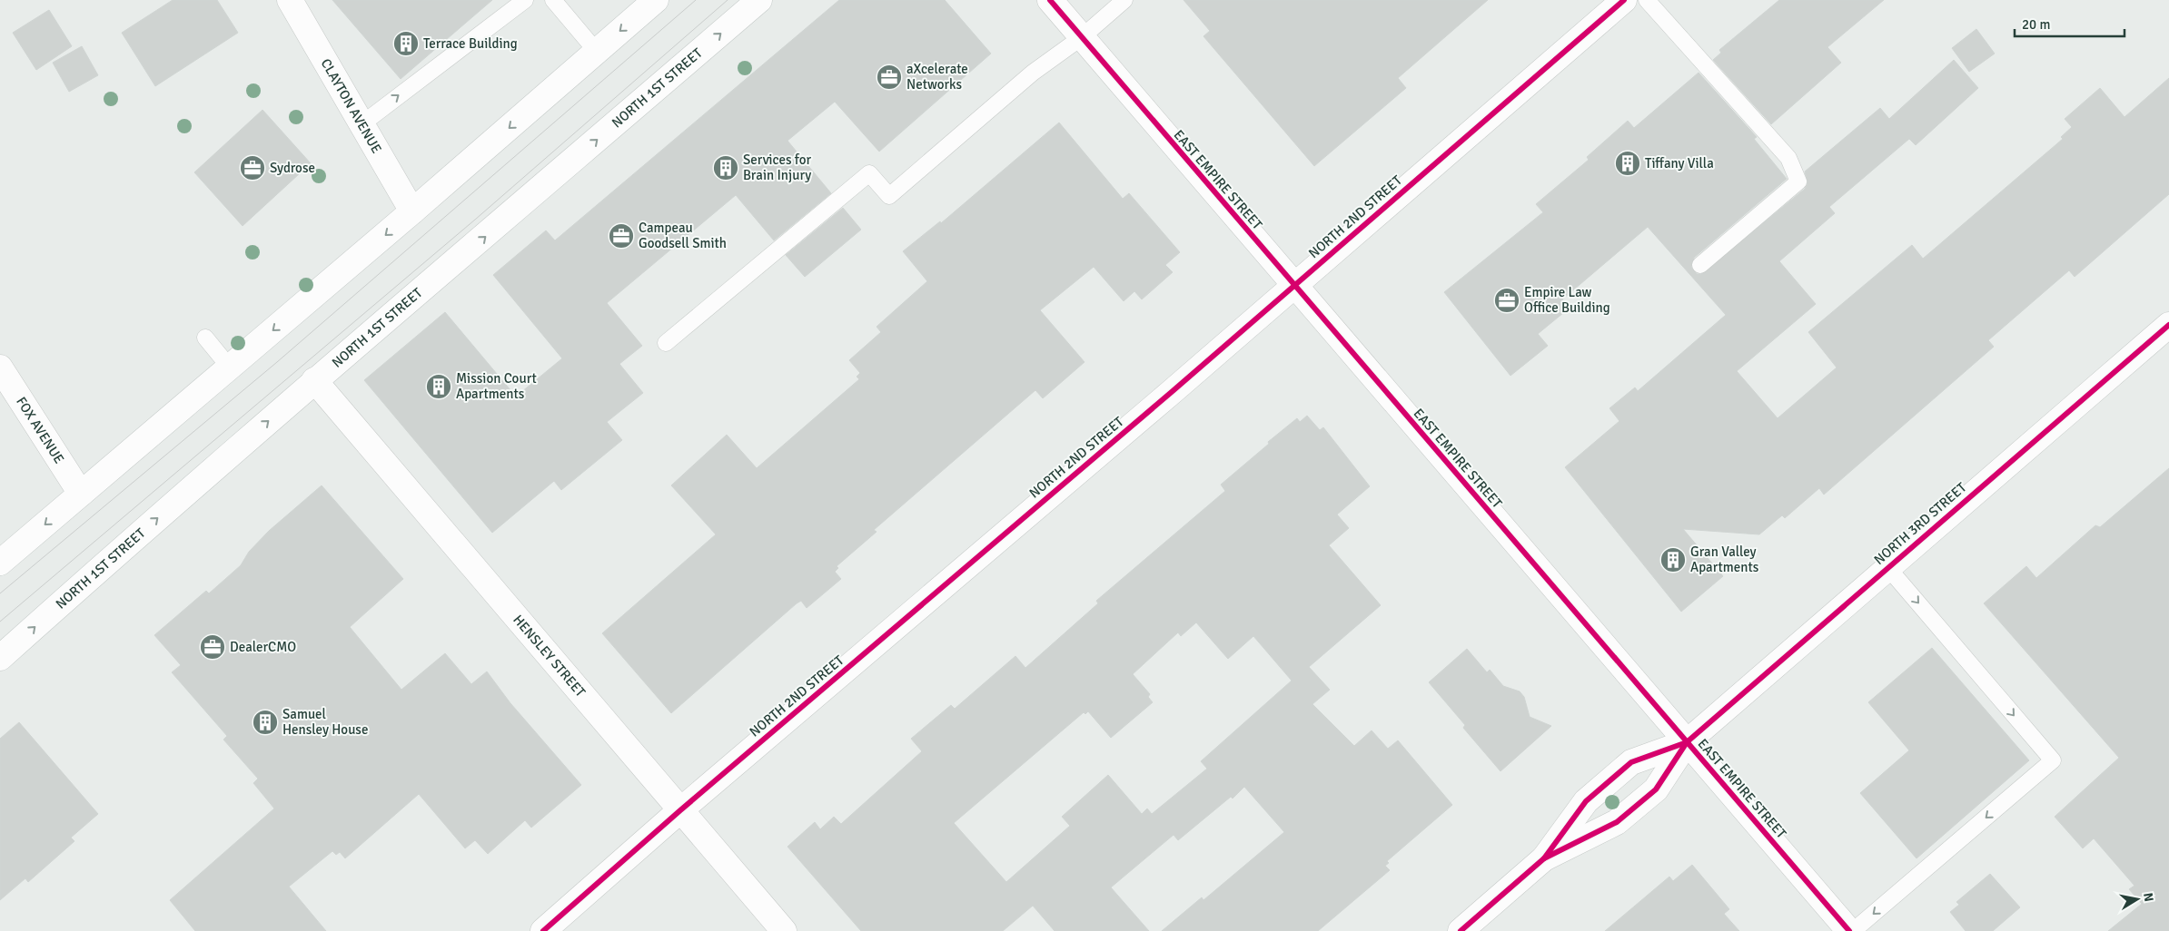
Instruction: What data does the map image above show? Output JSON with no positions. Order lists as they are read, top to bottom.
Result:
{
  "streets": {
    "street": [
      "NORTH 1ST STREET",
      "CLAYTON AVENUE",
      "EAST EMPIRE STREET",
      "NORTH 2ND STREET",
      "FOX AVENUE",
      "NORTH 3RD STREET",
      "HENSLEY STREET"
    ]
  },
  "crossings": [
    ["NORTH 1ST STREET", "HENSLEY STREET"],
    ["EAST EMPIRE STREET", "NORTH 2ND STREET"],
    ["EAST EMPIRE STREET", "NORTH 3RD STREET"],
    ["NORTH 2ND STREET", "HENSLEY STREET"]
  ],
  "places": {
    "building": [
      "Terrace Building",
      "Tiffany Villa",
      "Services for Brain Injury",
      "Mission Court Apartments",
      "Gran Valley Apartments",
      "Samuel Hensley House"
    ],
    "office": [
      "aXcelerate Networks",
      "Sydrose",
      "Campeau Goodsell Smith",
      "Empire Law Office Building",
      "DealerCMO"
    ]
  },
  "scale_bar": "20 m",
  "north": "right"
}
